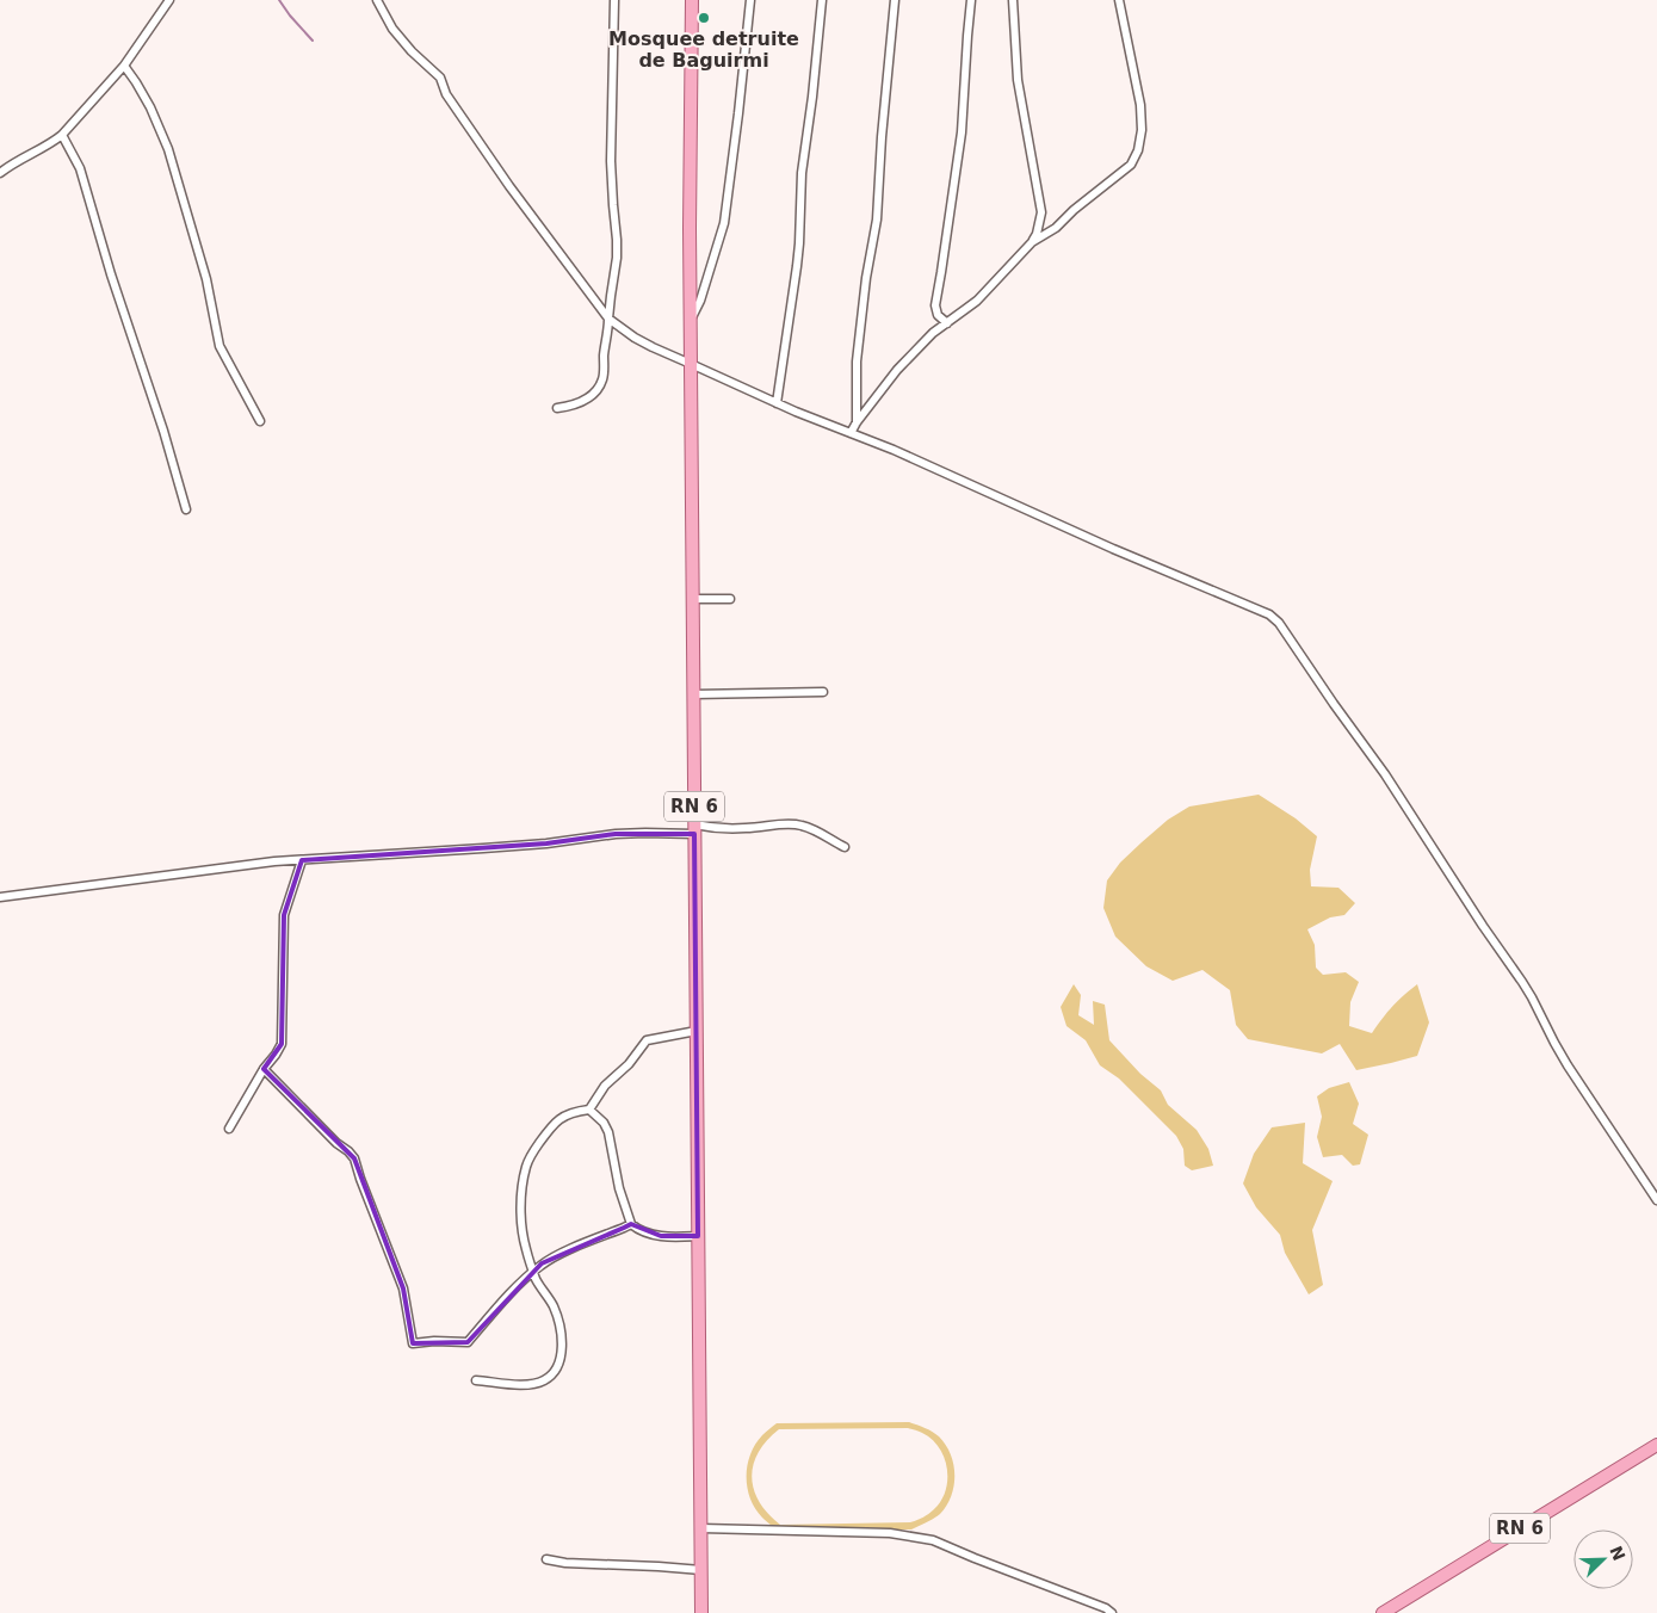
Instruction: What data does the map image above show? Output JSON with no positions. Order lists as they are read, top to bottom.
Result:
{
  "streets": {
    "main road": ["RN 6"]
  },
  "places": ["Mosquee detruite de Baguirmi"],
  "north": "top right"
}
